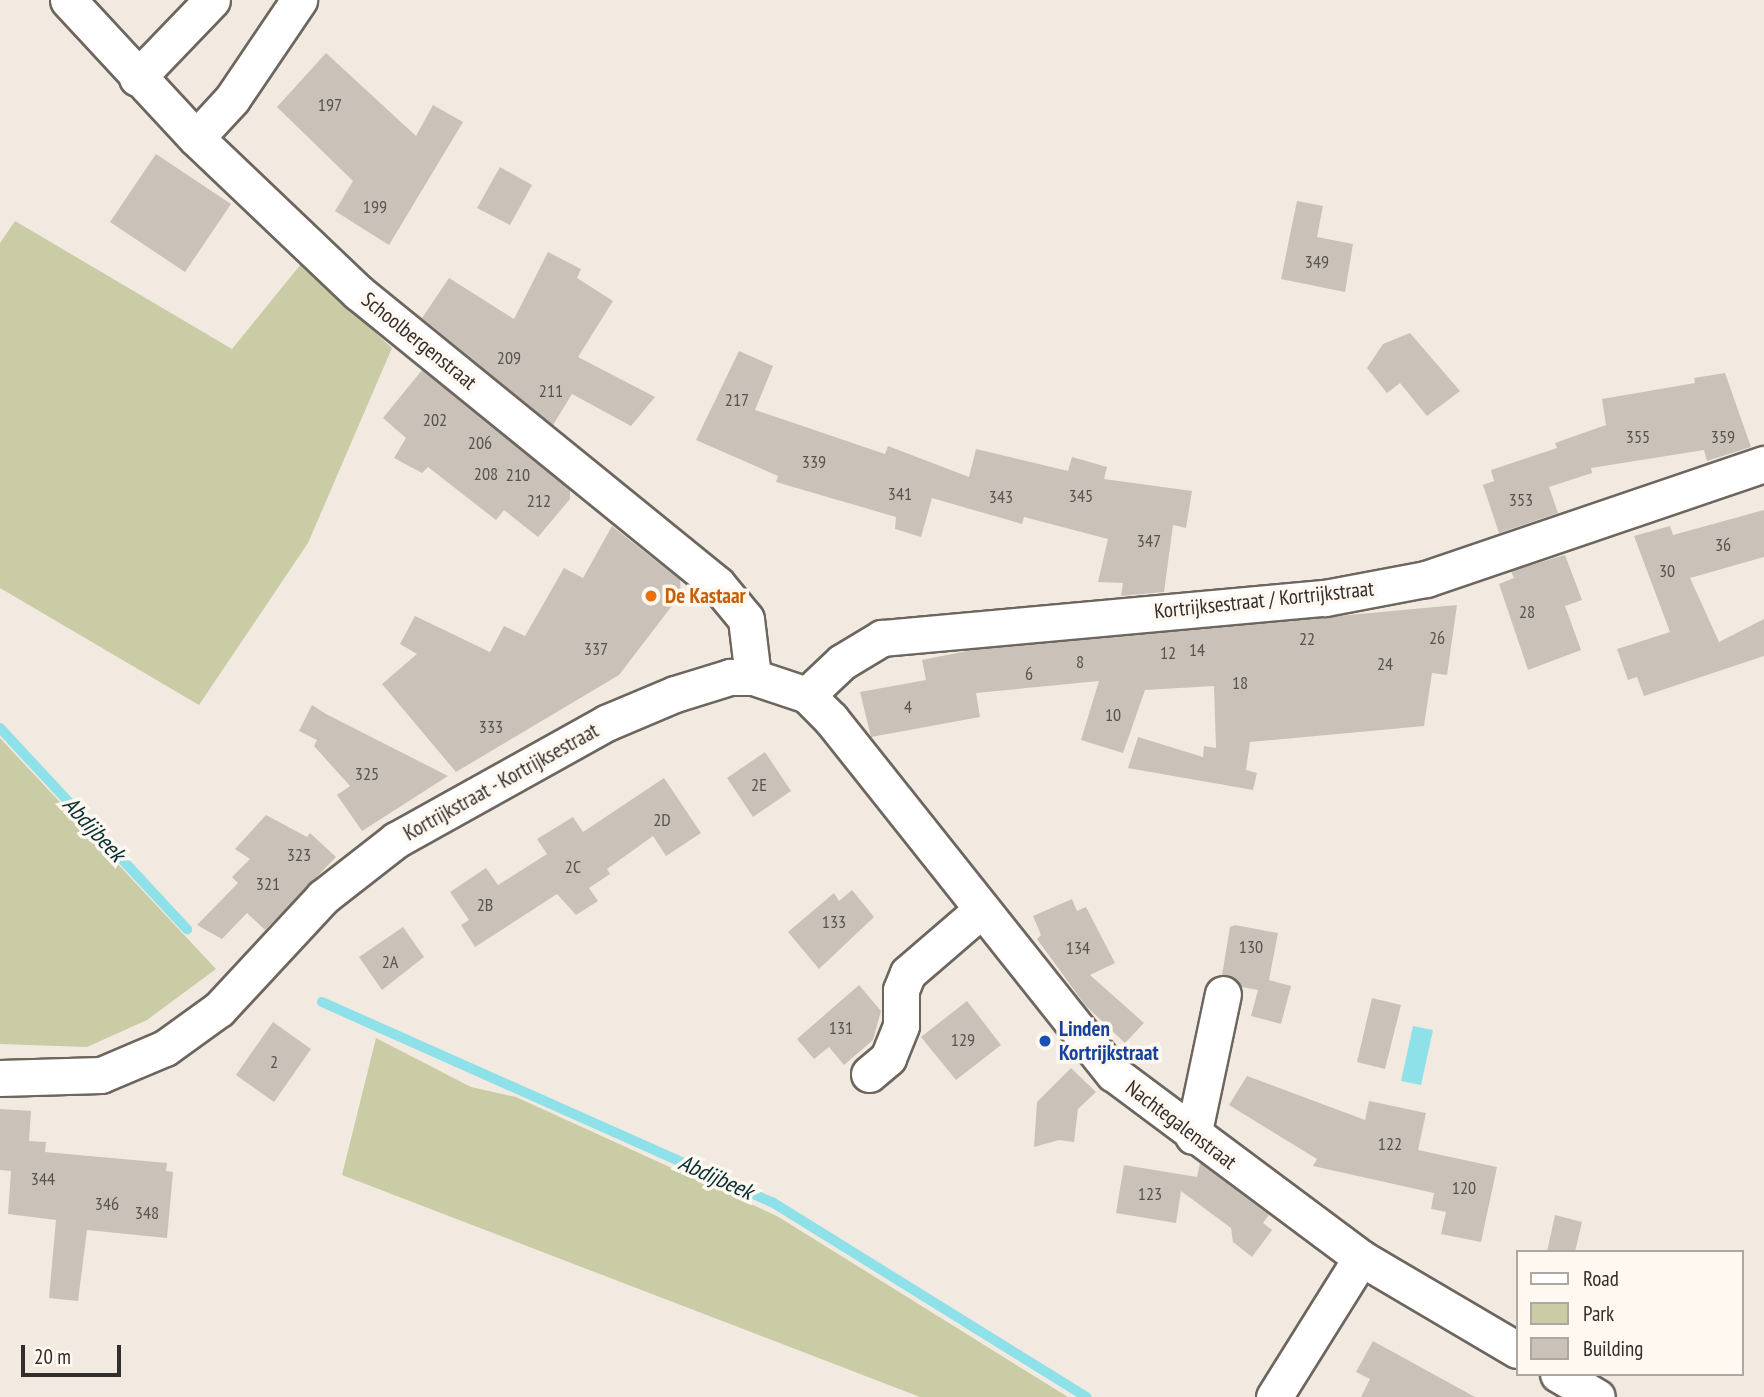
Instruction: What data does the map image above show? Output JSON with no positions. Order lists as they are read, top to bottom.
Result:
{
  "streets": {
    "street": [
      "Schoolbergenstraat",
      "Kortrijksestraat / Kortrijkstraat",
      "Kortrijkstraat - Kortrijksestraat",
      "Nachtegalenstraat"
    ]
  },
  "crossings": [
    ["Schoolbergenstraat", "Kortrijkstraat - Kortrijksestraat"],
    ["Kortrijksestraat / Kortrijkstraat", "Kortrijkstraat - Kortrijksestraat"],
    ["Kortrijksestraat / Kortrijkstraat", "Nachtegalenstraat"],
    ["Kortrijkstraat - Kortrijksestraat", "Nachtegalenstraat"]
  ],
  "water": ["Abdijbeek"],
  "places": ["De Kastaar", "Linden Kortrijkstraat"],
  "house_numbers": [
    "197",
    "199",
    "349",
    "209",
    "211",
    "217",
    "202",
    "355",
    "359",
    "206",
    "339",
    "208",
    "210",
    "341",
    "345",
    "343",
    "353",
    "212",
    "347",
    "36",
    "30",
    "28",
    "26",
    "22",
    "337",
    "14",
    "12",
    "8",
    "24",
    "6",
    "18",
    "4",
    "10",
    "333",
    "325",
    "2E",
    "2D",
    "323",
    "2C",
    "321",
    "2B",
    "133",
    "130",
    "134",
    "2A",
    "131",
    "129",
    "2",
    "122",
    "344",
    "120",
    "123",
    "346",
    "348"
  ],
  "legend": ["Road", "Park", "Building"],
  "scale_bar": "20 m"
}
